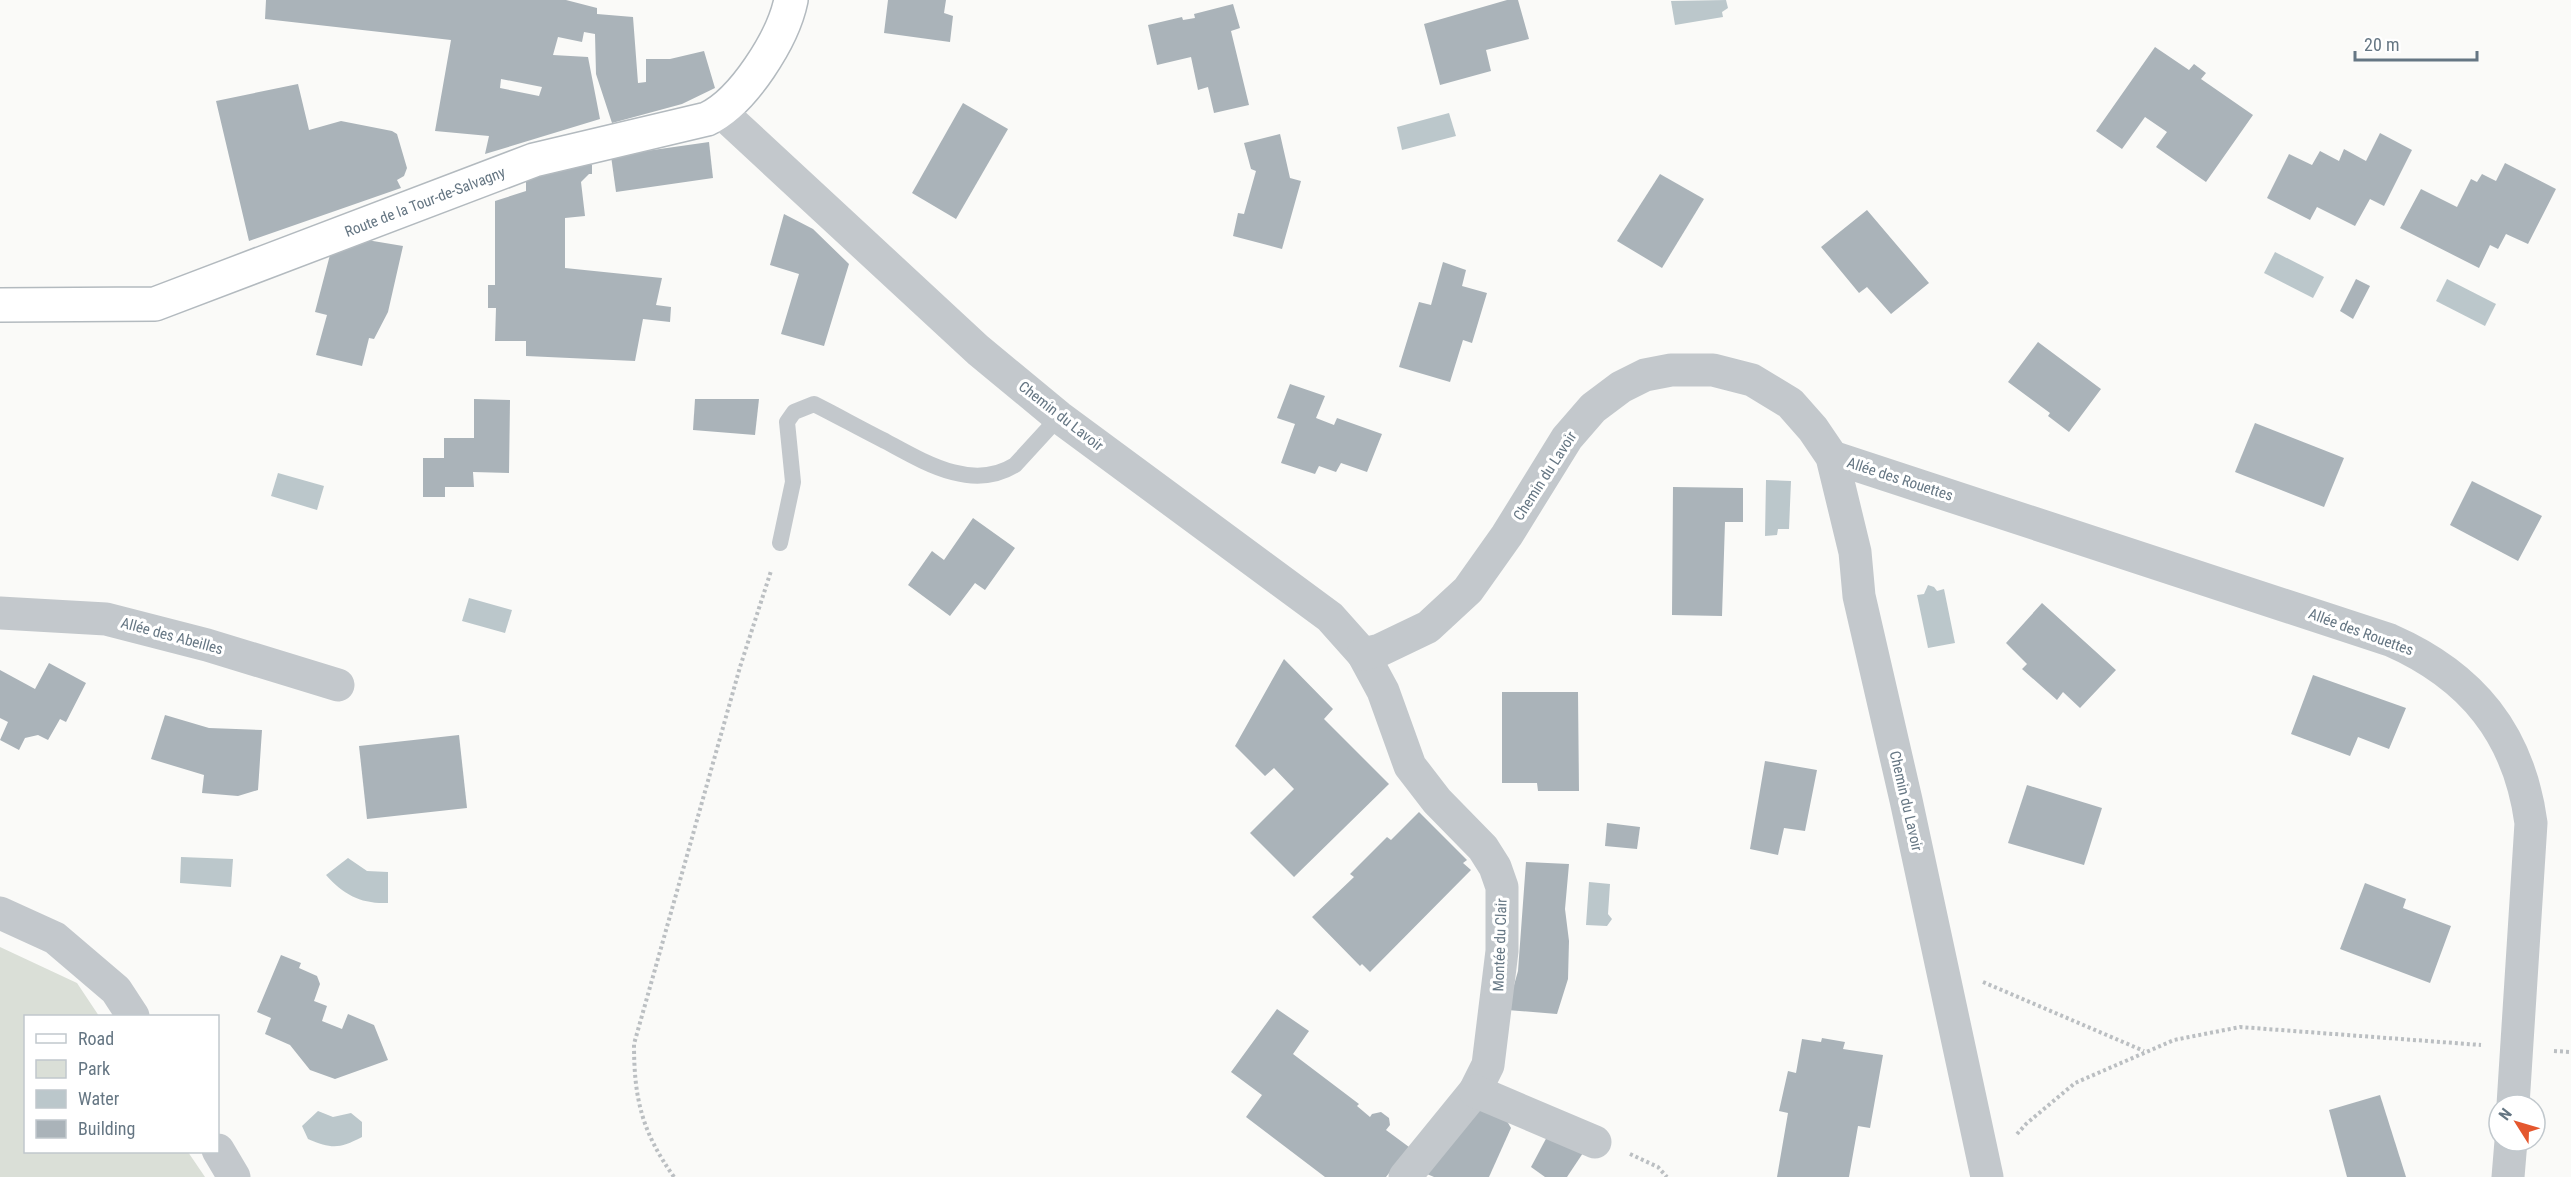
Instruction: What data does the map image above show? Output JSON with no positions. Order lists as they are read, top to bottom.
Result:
{
  "streets": {
    "street": [
      "Route de la Tour-de-Salvagny",
      "Chemin du Lavoir",
      "Allée des Rouettes",
      "Allée des Abeilles",
      "Montée du Clair"
    ]
  },
  "crossings": [
    ["Route de la Tour-de-Salvagny", "Chemin du Lavoir"],
    ["Chemin du Lavoir", "Allée des Rouettes"],
    ["Chemin du Lavoir", "Montée du Clair"]
  ],
  "legend": [
    "Road",
    "Park",
    "Water",
    "Building"
  ],
  "scale_bar": "20 m",
  "north": "top left"
}
